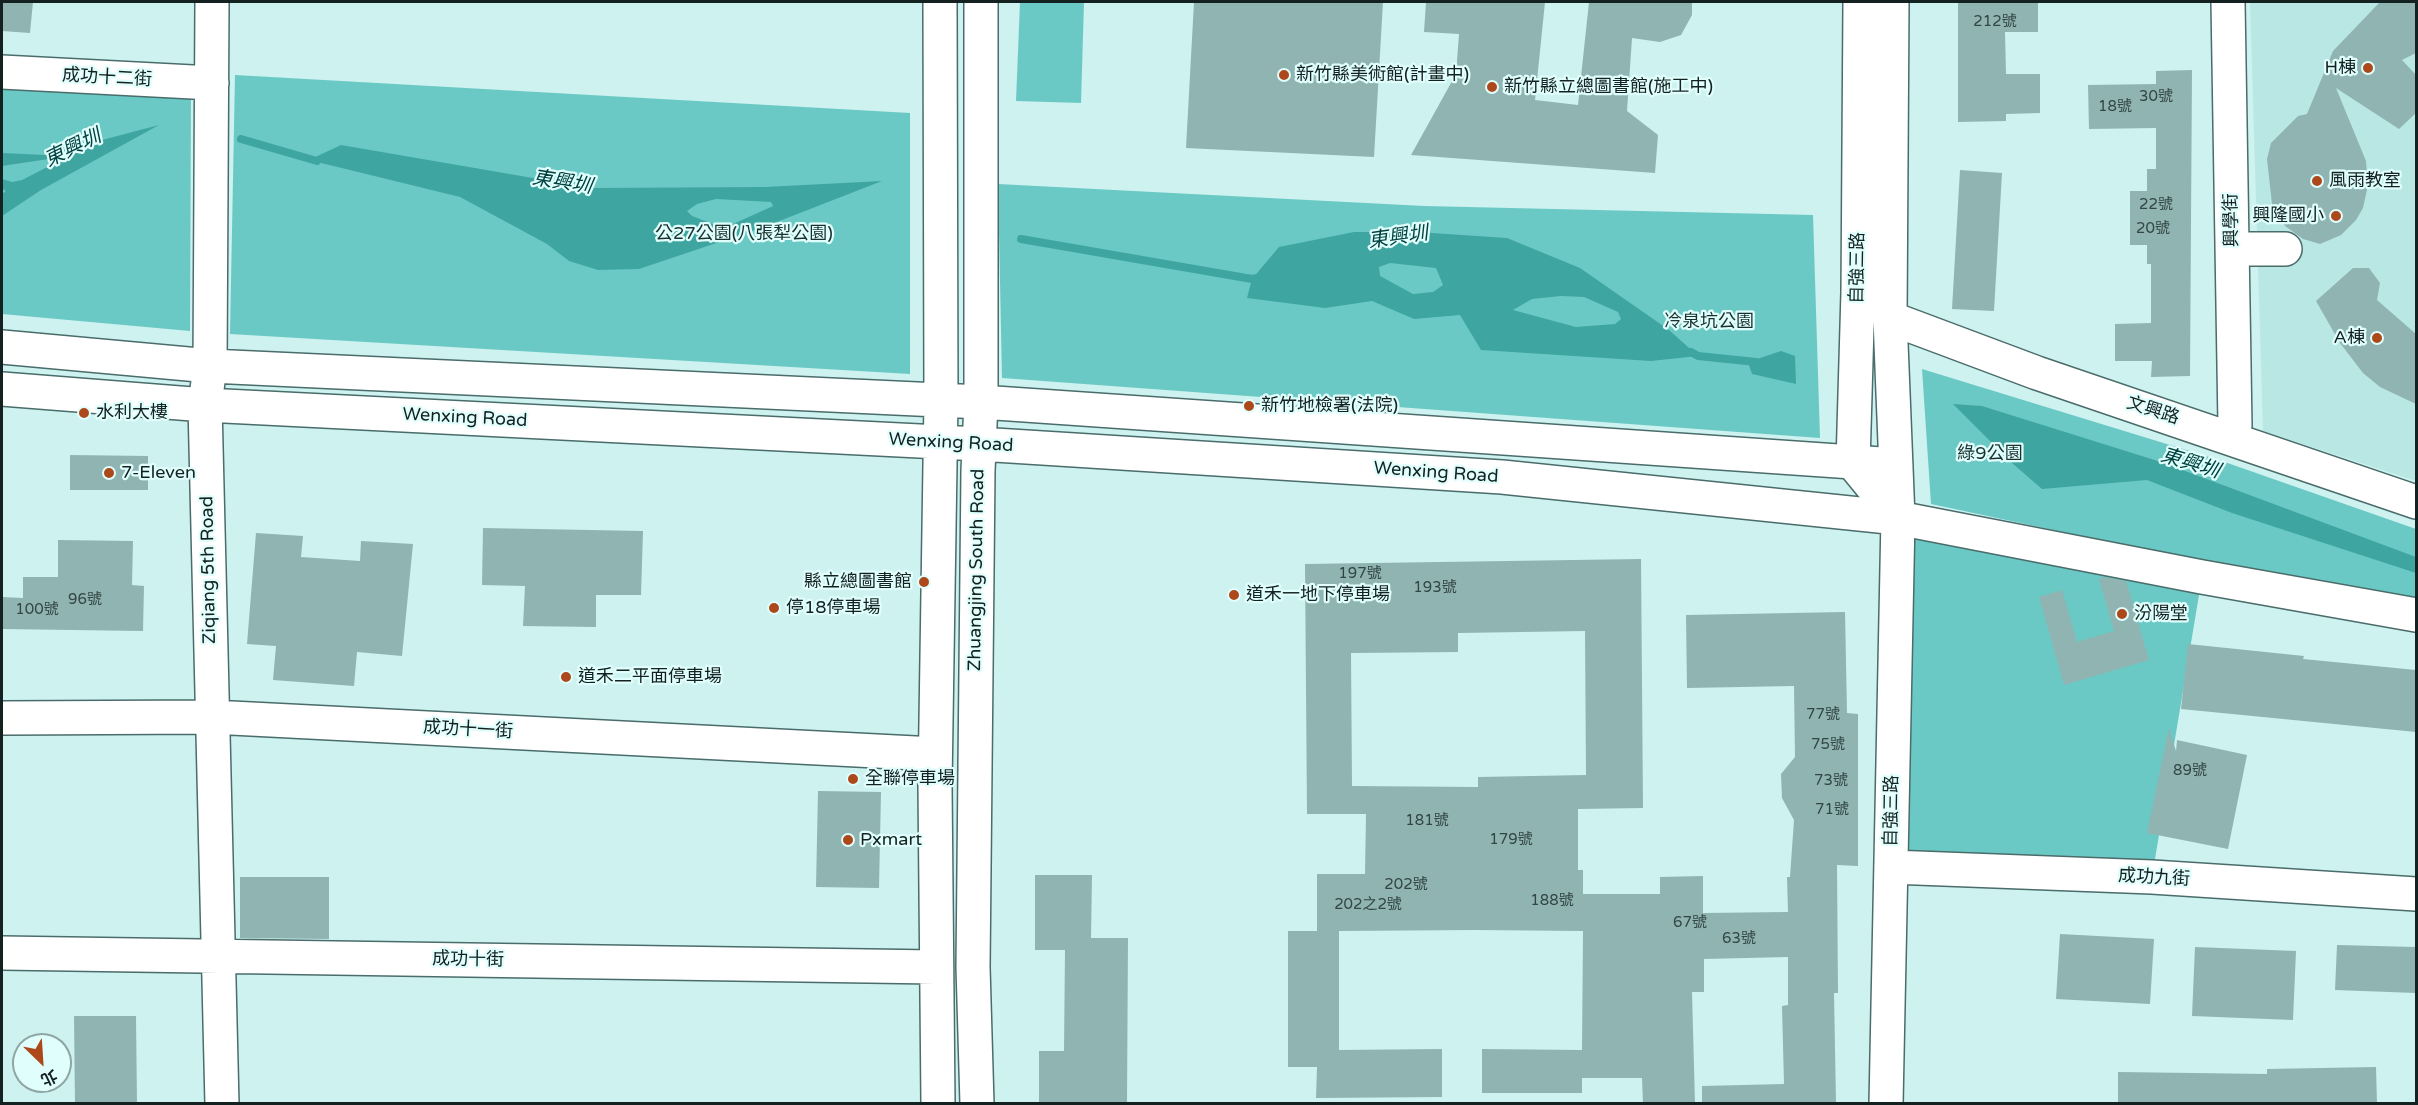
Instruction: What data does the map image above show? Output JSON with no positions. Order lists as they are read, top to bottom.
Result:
{
  "streets": {
    "street": [
      "成功十二街",
      "興學街",
      "自強三路",
      "文興路",
      "Wenxing Road",
      "Ziqiang 5th Road",
      "Zhuangjing South Road",
      "成功十一街",
      "成功九街",
      "成功十街"
    ]
  },
  "crossings": [
    ["成功十二街", "Ziqiang 5th Road"],
    ["興學街", "文興路"],
    ["自強三路", "文興路"],
    ["自強三路", "Wenxing Road"],
    ["自強三路", "成功九街"],
    ["Wenxing Road", "Ziqiang 5th Road"],
    ["Wenxing Road", "Zhuangjing South Road"],
    ["Ziqiang 5th Road", "成功十一街"],
    ["Ziqiang 5th Road", "成功十街"]
  ],
  "water": ["東興圳"],
  "parks": ["公27公園(八張犁公園)", "冷泉坑公園", "綠9公園"],
  "places": [
    "H棟",
    "新竹縣美術館(計畫中)",
    "新竹縣立總圖書館(施工中)",
    "風雨教室",
    "興隆國小",
    "A棟",
    "新竹地檢署(法院)",
    "水利大樓",
    "7-Eleven",
    "縣立總圖書館",
    "道禾一地下停車場",
    "停18停車場",
    "汾陽堂",
    "道禾二平面停車場",
    "全聯停車場",
    "Pxmart"
  ],
  "house_numbers": [
    "212號",
    "30號",
    "18號",
    "22號",
    "20號",
    "197號",
    "193號",
    "96號",
    "100號",
    "77號",
    "75號",
    "89號",
    "73號",
    "71號",
    "181號",
    "179號",
    "202號",
    "188號",
    "202之2號",
    "67號",
    "63號"
  ],
  "north": "bottom right"
}
